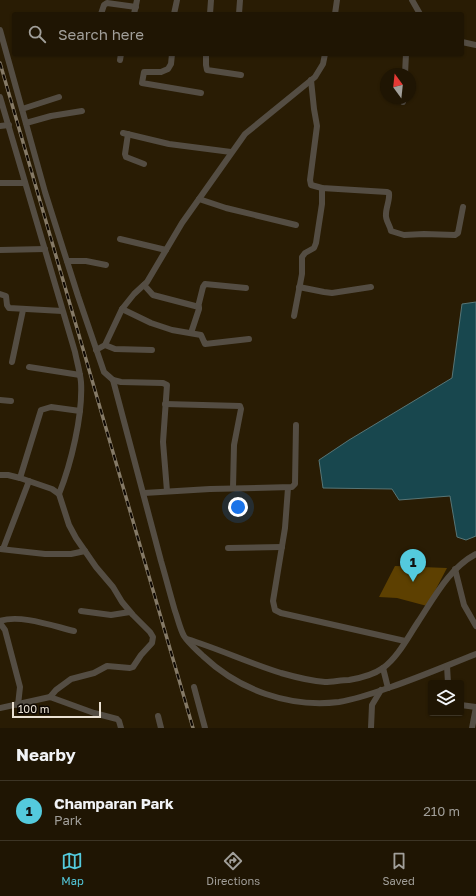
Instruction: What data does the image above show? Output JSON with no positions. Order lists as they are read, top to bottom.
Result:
{
  "scale_bar": "100 m",
  "north": "top",
  "page": {
    "search": "Search here",
    "pins": "1",
    "scale": "100 m",
    "heading": "Nearby",
    "list": [
      {
        "mark": "1",
        "name": "Champaran Park",
        "note": "Park",
        "value": "210 m"
      }
    ],
    "nav": ["Map", "Directions", "Saved"]
  }
}
